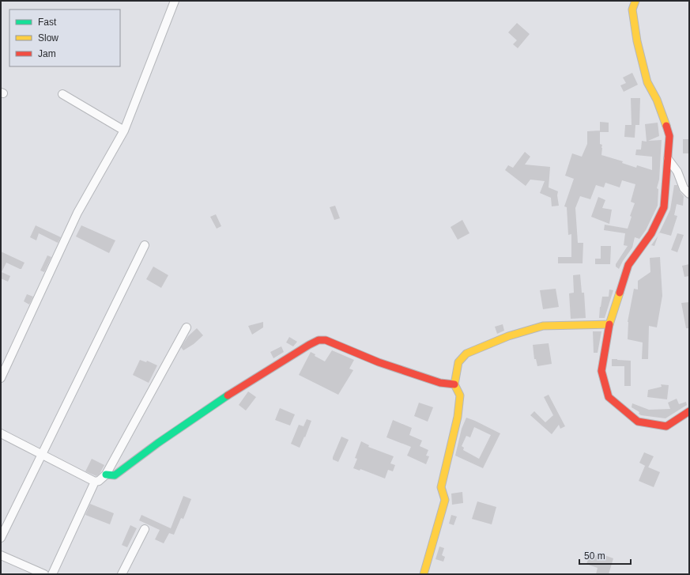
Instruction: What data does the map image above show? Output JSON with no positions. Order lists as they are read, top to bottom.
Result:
{
  "legend": ["Fast", "Slow", "Jam"],
  "scale_bar": "50 m"
}
